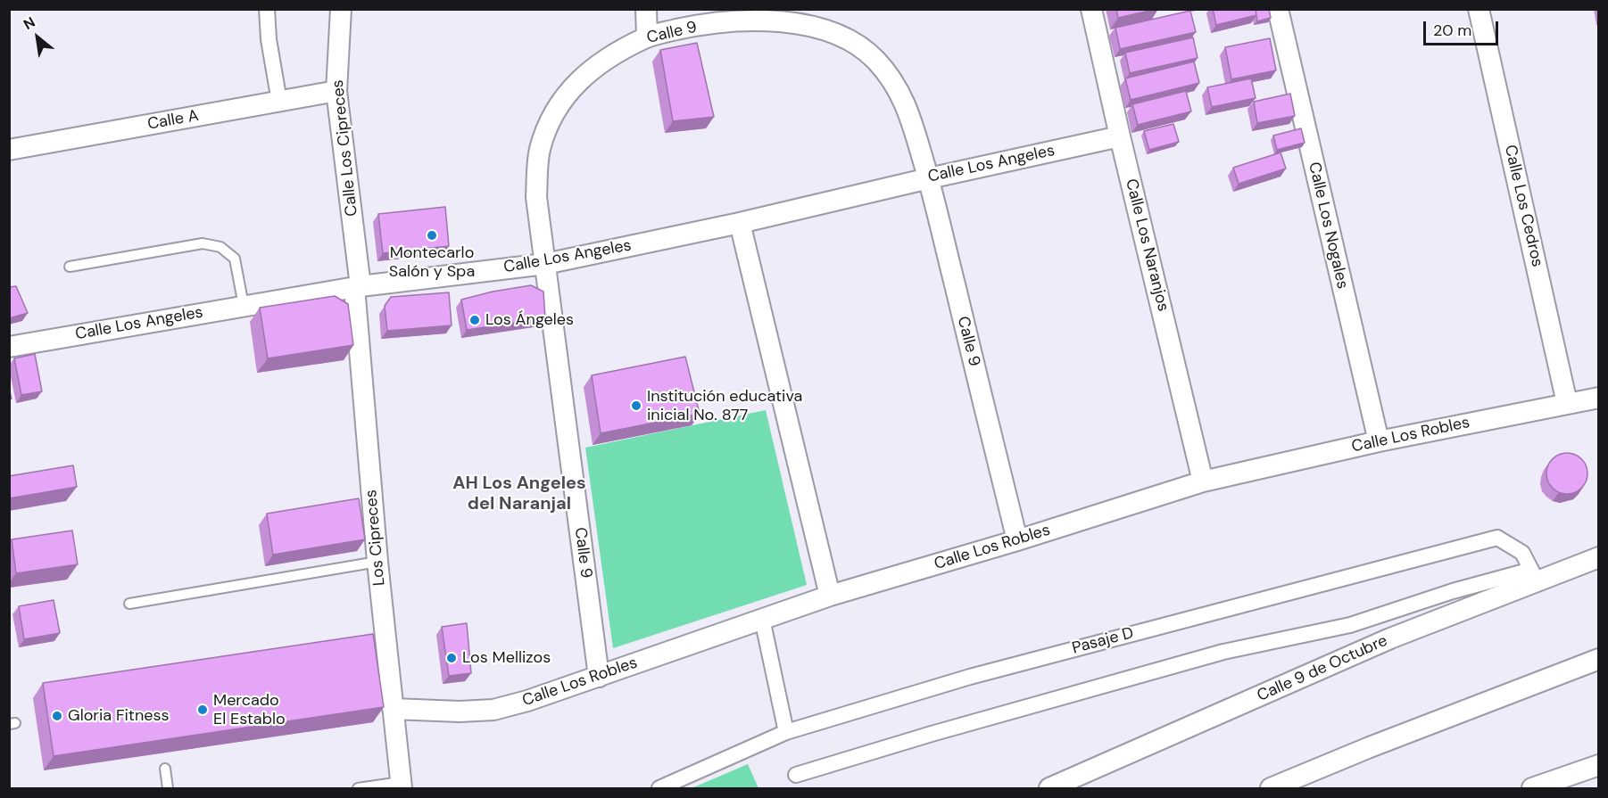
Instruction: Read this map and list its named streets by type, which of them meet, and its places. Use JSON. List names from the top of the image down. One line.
{"streets":{"street":["Calle 9","Calle A","Calle Los Cipreces","Calle Los Angeles","Calle Los Cedros","Calle Los Nogales","Calle Los Naranjos","Calle Los Robles","Los Cipreces","Pasaje D","Calle 9 de Octubre"]},"crossings":[["Calle 9","Calle Los Angeles"],["Calle 9","Calle Los Robles"],["Calle A","Calle Los Cipreces"],["Calle Los Cipreces","Calle Los Angeles"],["Calle Los Cipreces","Los Cipreces"],["Calle Los Angeles","Calle Los Naranjos"],["Calle Los Angeles","Los Cipreces"],["Calle Los Cedros","Calle Los Robles"],["Calle Los Nogales","Calle Los Robles"],["Calle Los Naranjos","Calle Los Robles"],["Calle Los Robles","Los Cipreces"],["Pasaje D","Calle 9 de Octubre"]],"districts":["AH Los Angeles del Naranjal"],"places":["Montecarlo Salón y Spa","Los Ángeles","Institución educativa inicial No. 877","Los Mellizos","Mercado El Establo","Gloria Fitness"],"scale_bar":"20 m","north":"top left"}
